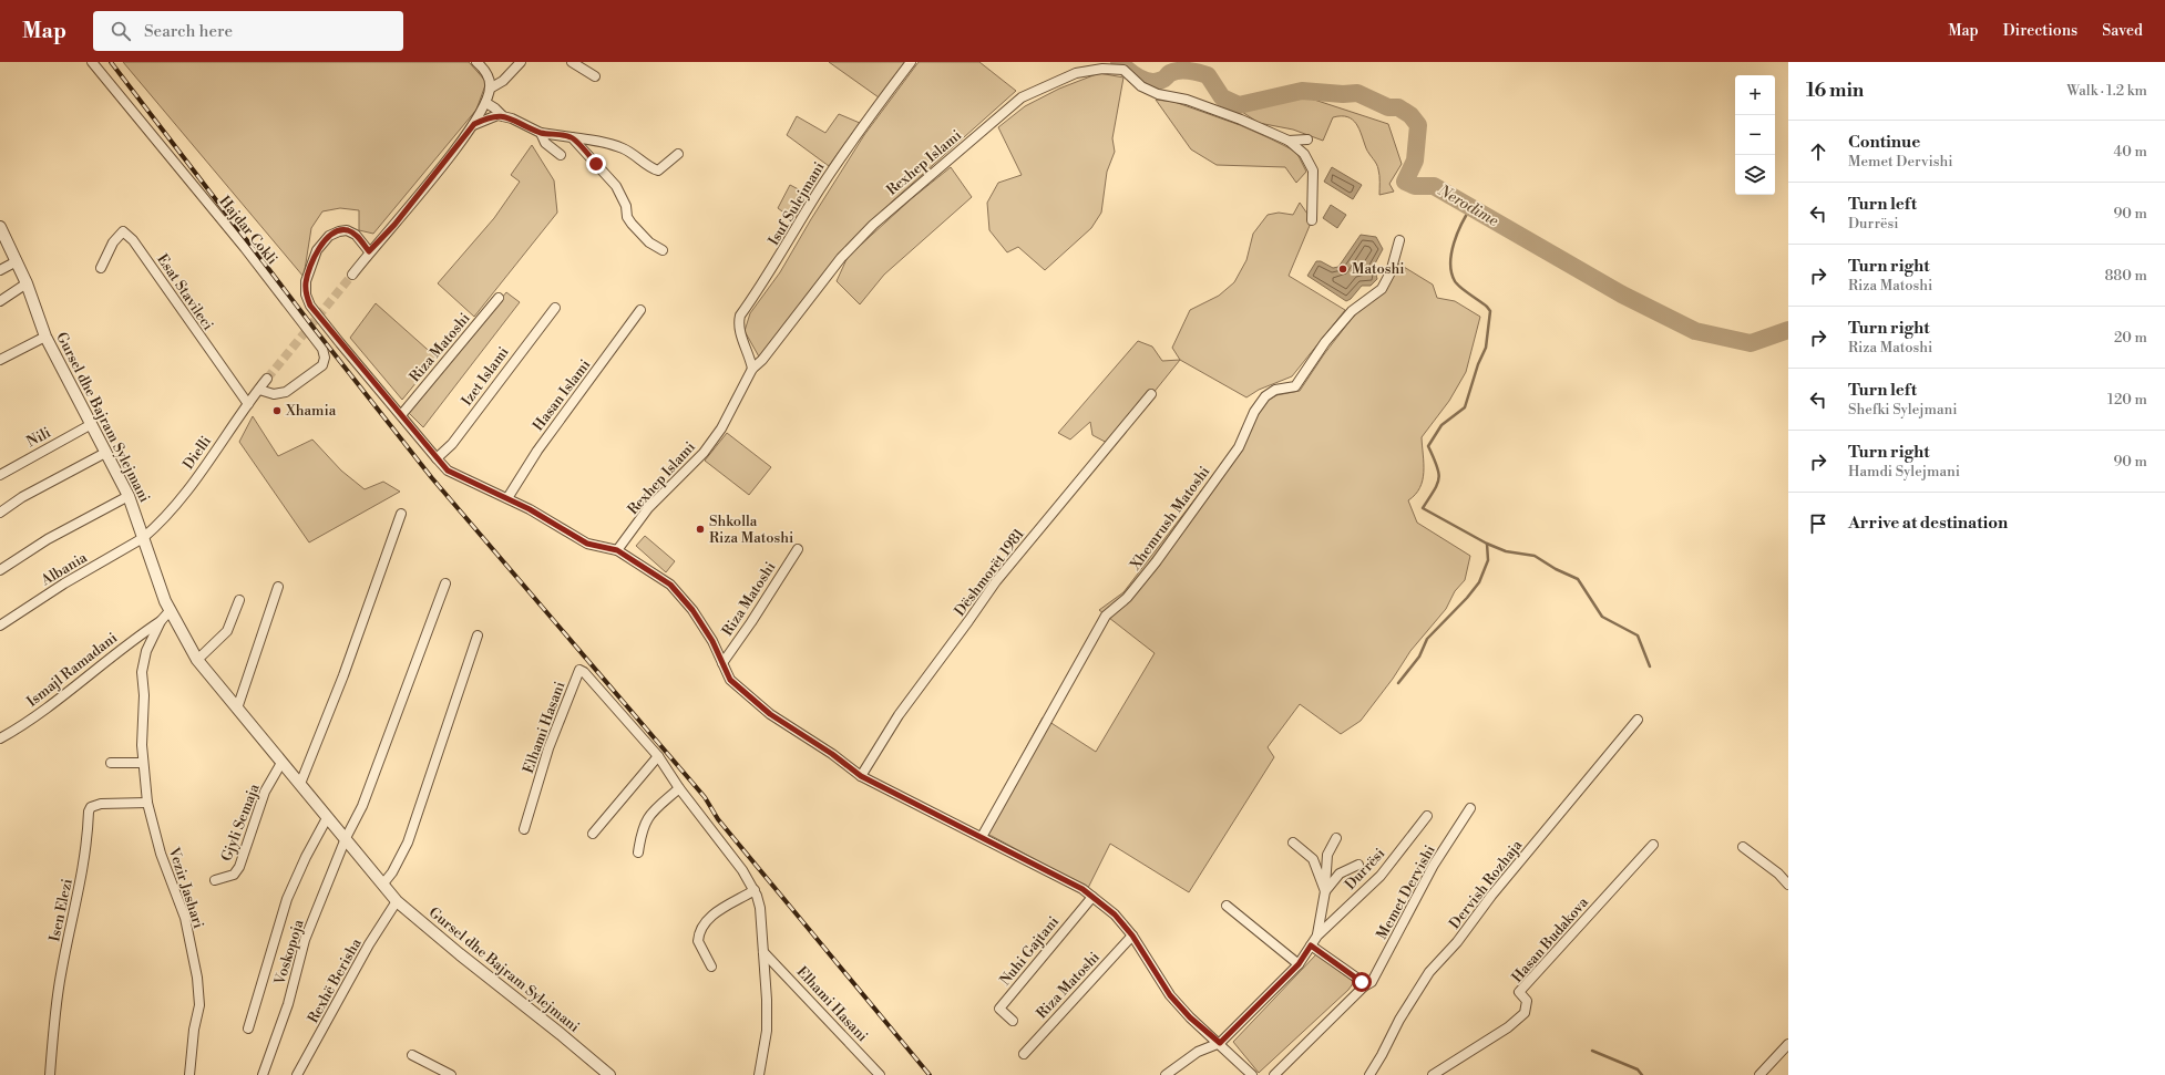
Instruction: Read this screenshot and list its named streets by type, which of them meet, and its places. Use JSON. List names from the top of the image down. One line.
{"streets":{"street":["Rexhep Islami","Isuf Sulejmani","Hajdar Cokli","Esat Stavileci","Riza Matoshi","Izet Islami","Hasan Islami","Gursel dhe Bajram Sylejmani","Nili","Dielli","Xhemrush Matoshi","Albania","Dëshmorët 1981","Ismajl Ramadani","Elhami Hasani","Gjyli Semaja","Durrësi","Dervish Rozhaja","Vezir Jashari","Memet Dervishi","Isen Elezi","Hasan Budakova","Nuhi Gajtani","Voskopoja","Rexhë Berisha"]},"crossings":[["Rexhep Islami","Isuf Sulejmani"],["Rexhep Islami","Riza Matoshi"],["Hajdar Cokli","Dielli"],["Esat Stavileci","Dielli"],["Riza Matoshi","Izet Islami"],["Riza Matoshi","Hasan Islami"],["Riza Matoshi","Xhemrush Matoshi"],["Riza Matoshi","Dëshmorët 1981"],["Riza Matoshi","Durrësi"],["Riza Matoshi","Nuhi Gajtani"],["Gursel dhe Bajram Sylejmani","Nili"],["Gursel dhe Bajram Sylejmani","Dielli"],["Gursel dhe Bajram Sylejmani","Albania"],["Gursel dhe Bajram Sylejmani","Gjyli Semaja"],["Gursel dhe Bajram Sylejmani","Vezir Jashari"],["Gursel dhe Bajram Sylejmani","Voskopoja"],["Gursel dhe Bajram Sylejmani","Rexhë Berisha"],["Dielli","Albania"],["Ismajl Ramadani","Vezir Jashari"],["Vezir Jashari","Isen Elezi"]],"water":["Nerodime"],"places":["Matoshi","Xhamia","Shkolla Riza Matoshi"],"page":{"header":"Map","search":"Search here","nav":["Map","Directions","Saved"],"heading":["16 min","Walk · 1.2 km"],"map_buttons":["+","−"],"list":[["Continue","Memet Dervishi","40 m"],["Turn left","Durrësi","90 m"],["Turn right","Riza Matoshi","880 m"],["Turn right","Riza Matoshi","20 m"],["Turn left","Shefki Sylejmani","120 m"],["Turn right","Hamdi Sylejmani","90 m"],"Arrive at destination"]}}
